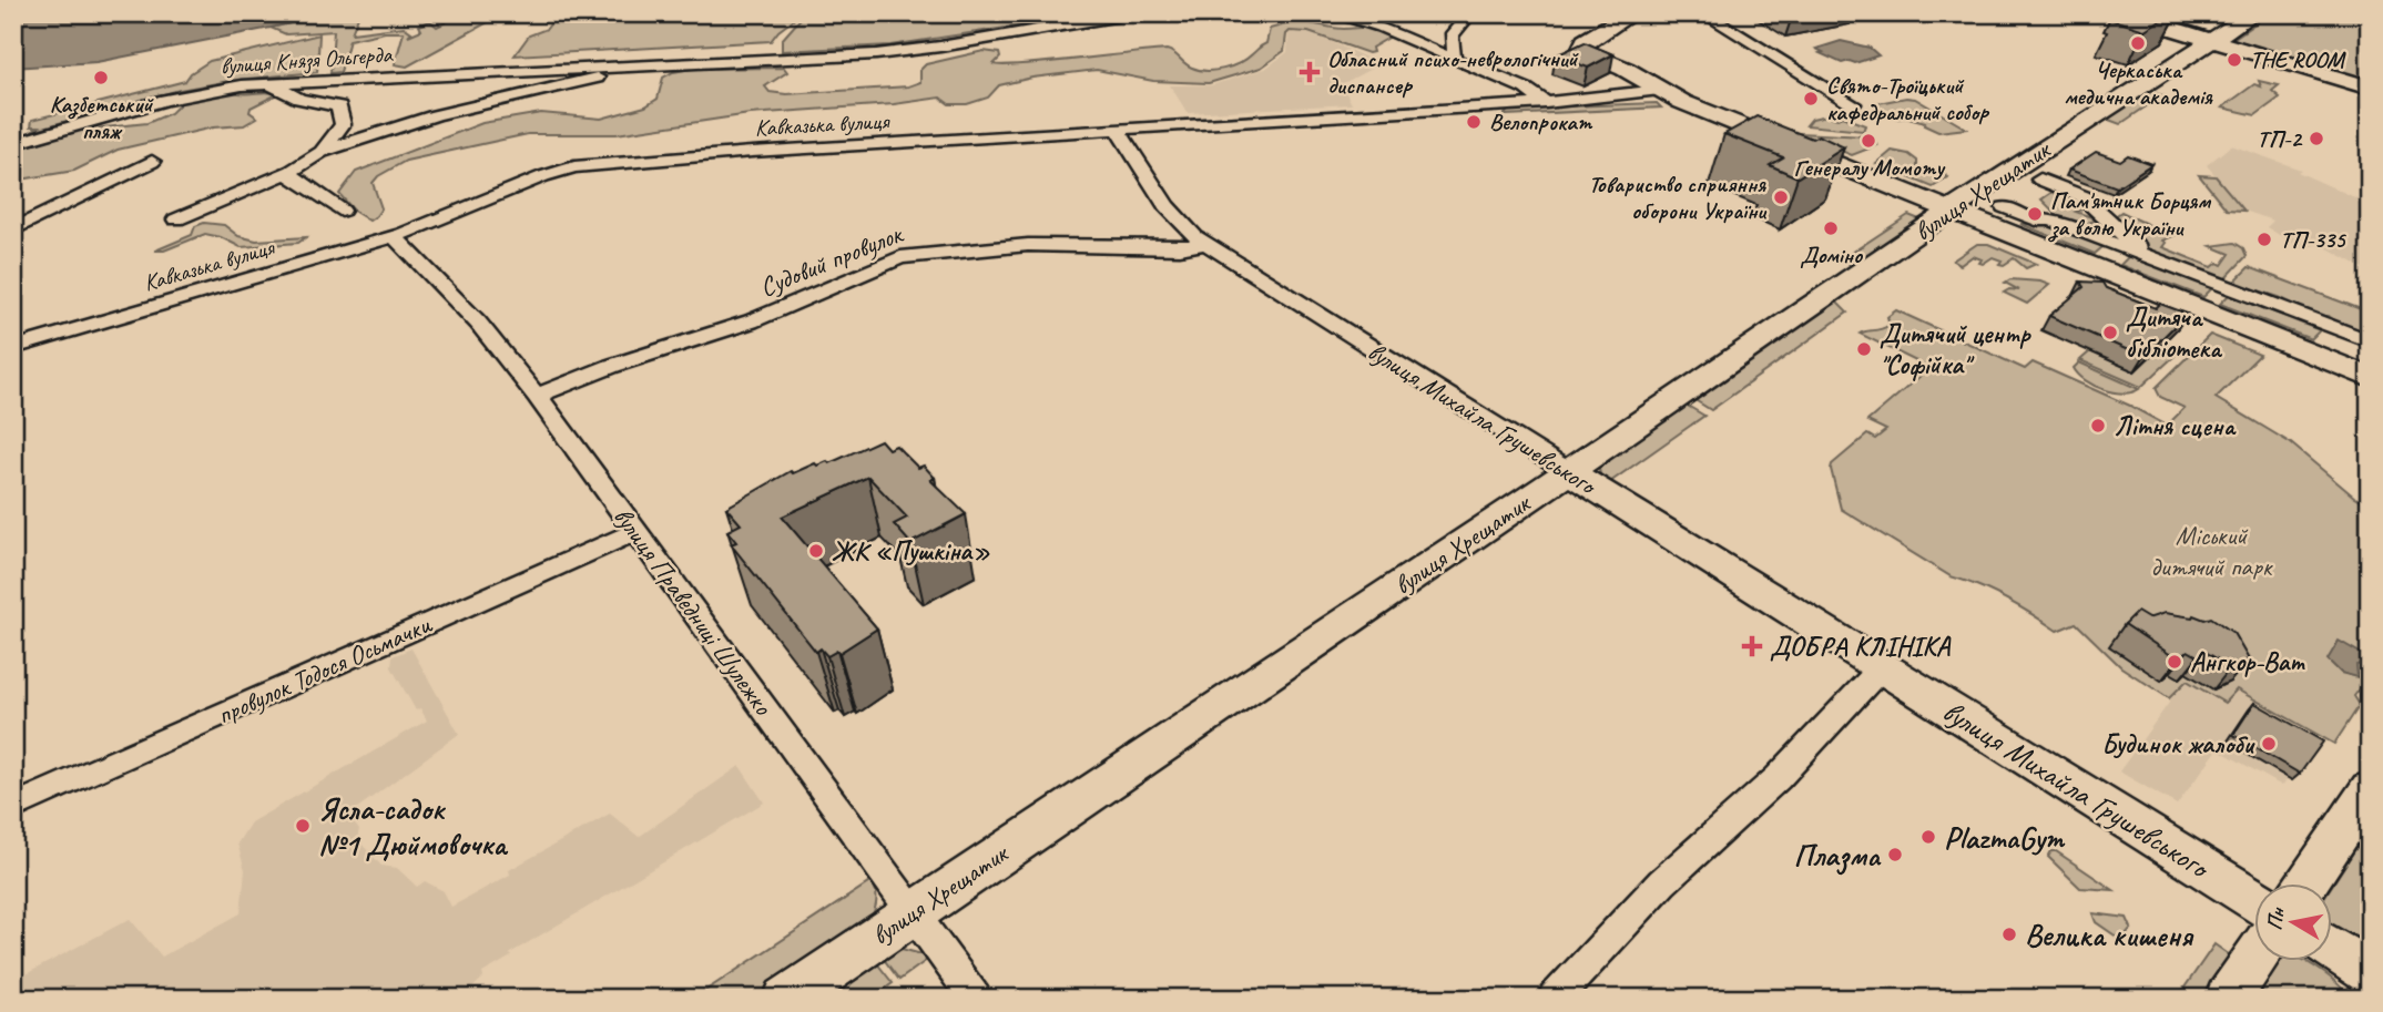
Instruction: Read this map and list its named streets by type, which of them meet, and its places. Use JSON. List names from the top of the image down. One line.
{"streets":{"main road":["вулиця Хрещатик","вулиця Михайла Грушевського"],"street":["вулиця Князя Ольгерда","Кавказька вулиця","Судовий провулок","вулиця Праведниці Шулежко","провулок Тодося Осьмачки"]},"crossings":[["Кавказька вулиця","вулиця Михайла Грушевського"],["Кавказька вулиця","вулиця Праведниці Шулежко"],["вулиця Хрещатик","вулиця Михайла Грушевського"],["вулиця Хрещатик","вулиця Праведниці Шулежко"],["Судовий провулок","вулиця Михайла Грушевського"],["Судовий провулок","вулиця Праведниці Шулежко"],["вулиця Праведниці Шулежко","провулок Тодося Осьмачки"]],"parks":["Міський дитячий парк"],"places":{"other":["Черкаська медична академія","THE ROOM","Казбетський пляж","Свято-Троїцький кафедральний собор","Велопрокат","ТП-2","Генералу Момоту","Товариство сприяння оборони України","Пам'ятник Борцям за волю України","Доміно","ТП-335","Дитяча бібліотека","Дитячий центр \"Софійка\"","Літня сцена","ЖК «Пушкіна»","Ангкор-Ват","Будинок жалоби","Ясла-садок №1 Дюймовочка","PlazmaGym","Плазма","Велика кишеня"],"health":["Обласний психо-неврологічний диспансер","ДОБРА КЛІНІКА"]},"north":"left"}
